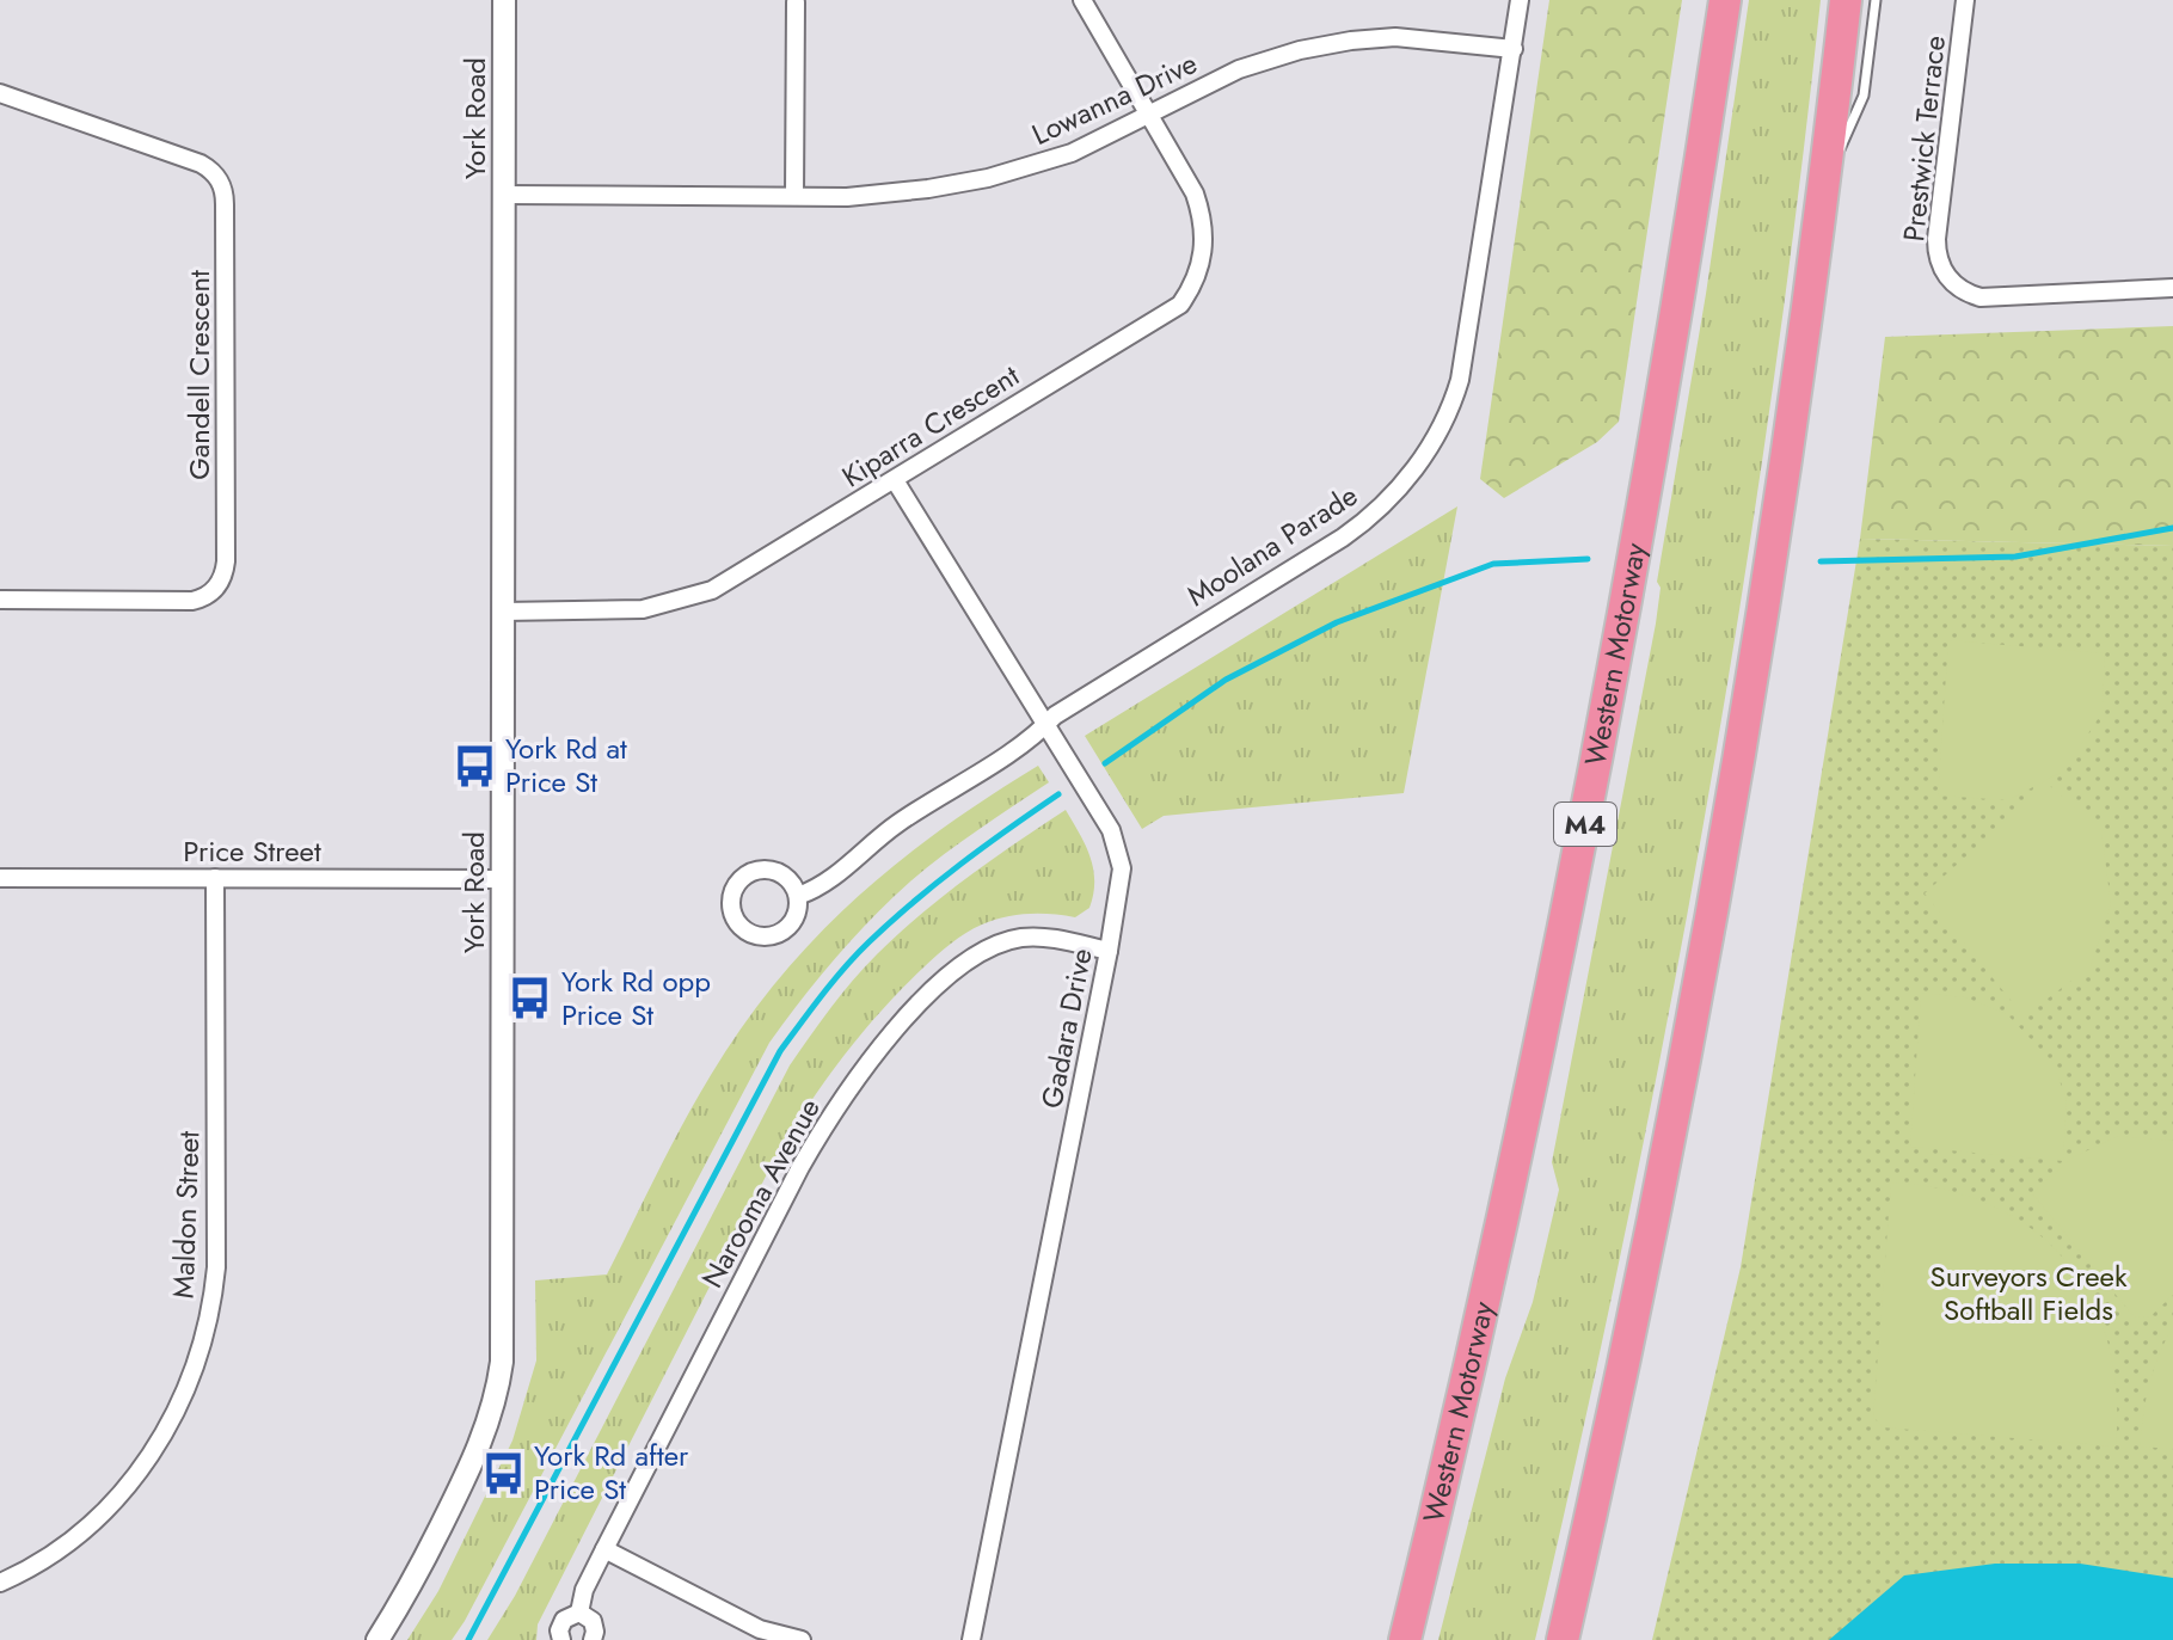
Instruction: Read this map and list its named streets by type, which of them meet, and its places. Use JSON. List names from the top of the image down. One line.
{"streets":{"highway":["Western Motorway","M4"],"street":["Lowanna Drive","York Road","Prestwick Terrace","Gandell Crescent","Kiparra Crescent","Moolana Parade","Price Street","Gadara Drive","Narooma Avenue","Maldon Street"]},"crossings":[["Lowanna Drive","York Road"],["Lowanna Drive","Kiparra Crescent"],["Lowanna Drive","Moolana Parade"],["York Road","Kiparra Crescent"],["York Road","Price Street"],["Kiparra Crescent","Gadara Drive"],["Moolana Parade","Gadara Drive"],["Price Street","Maldon Street"],["Gadara Drive","Narooma Avenue"]],"parks":["Surveyors Creek Softball Fields"],"places":{"bus stop":["York Rd at Price St","York Rd opp Price St","York Rd after Price St"]}}
